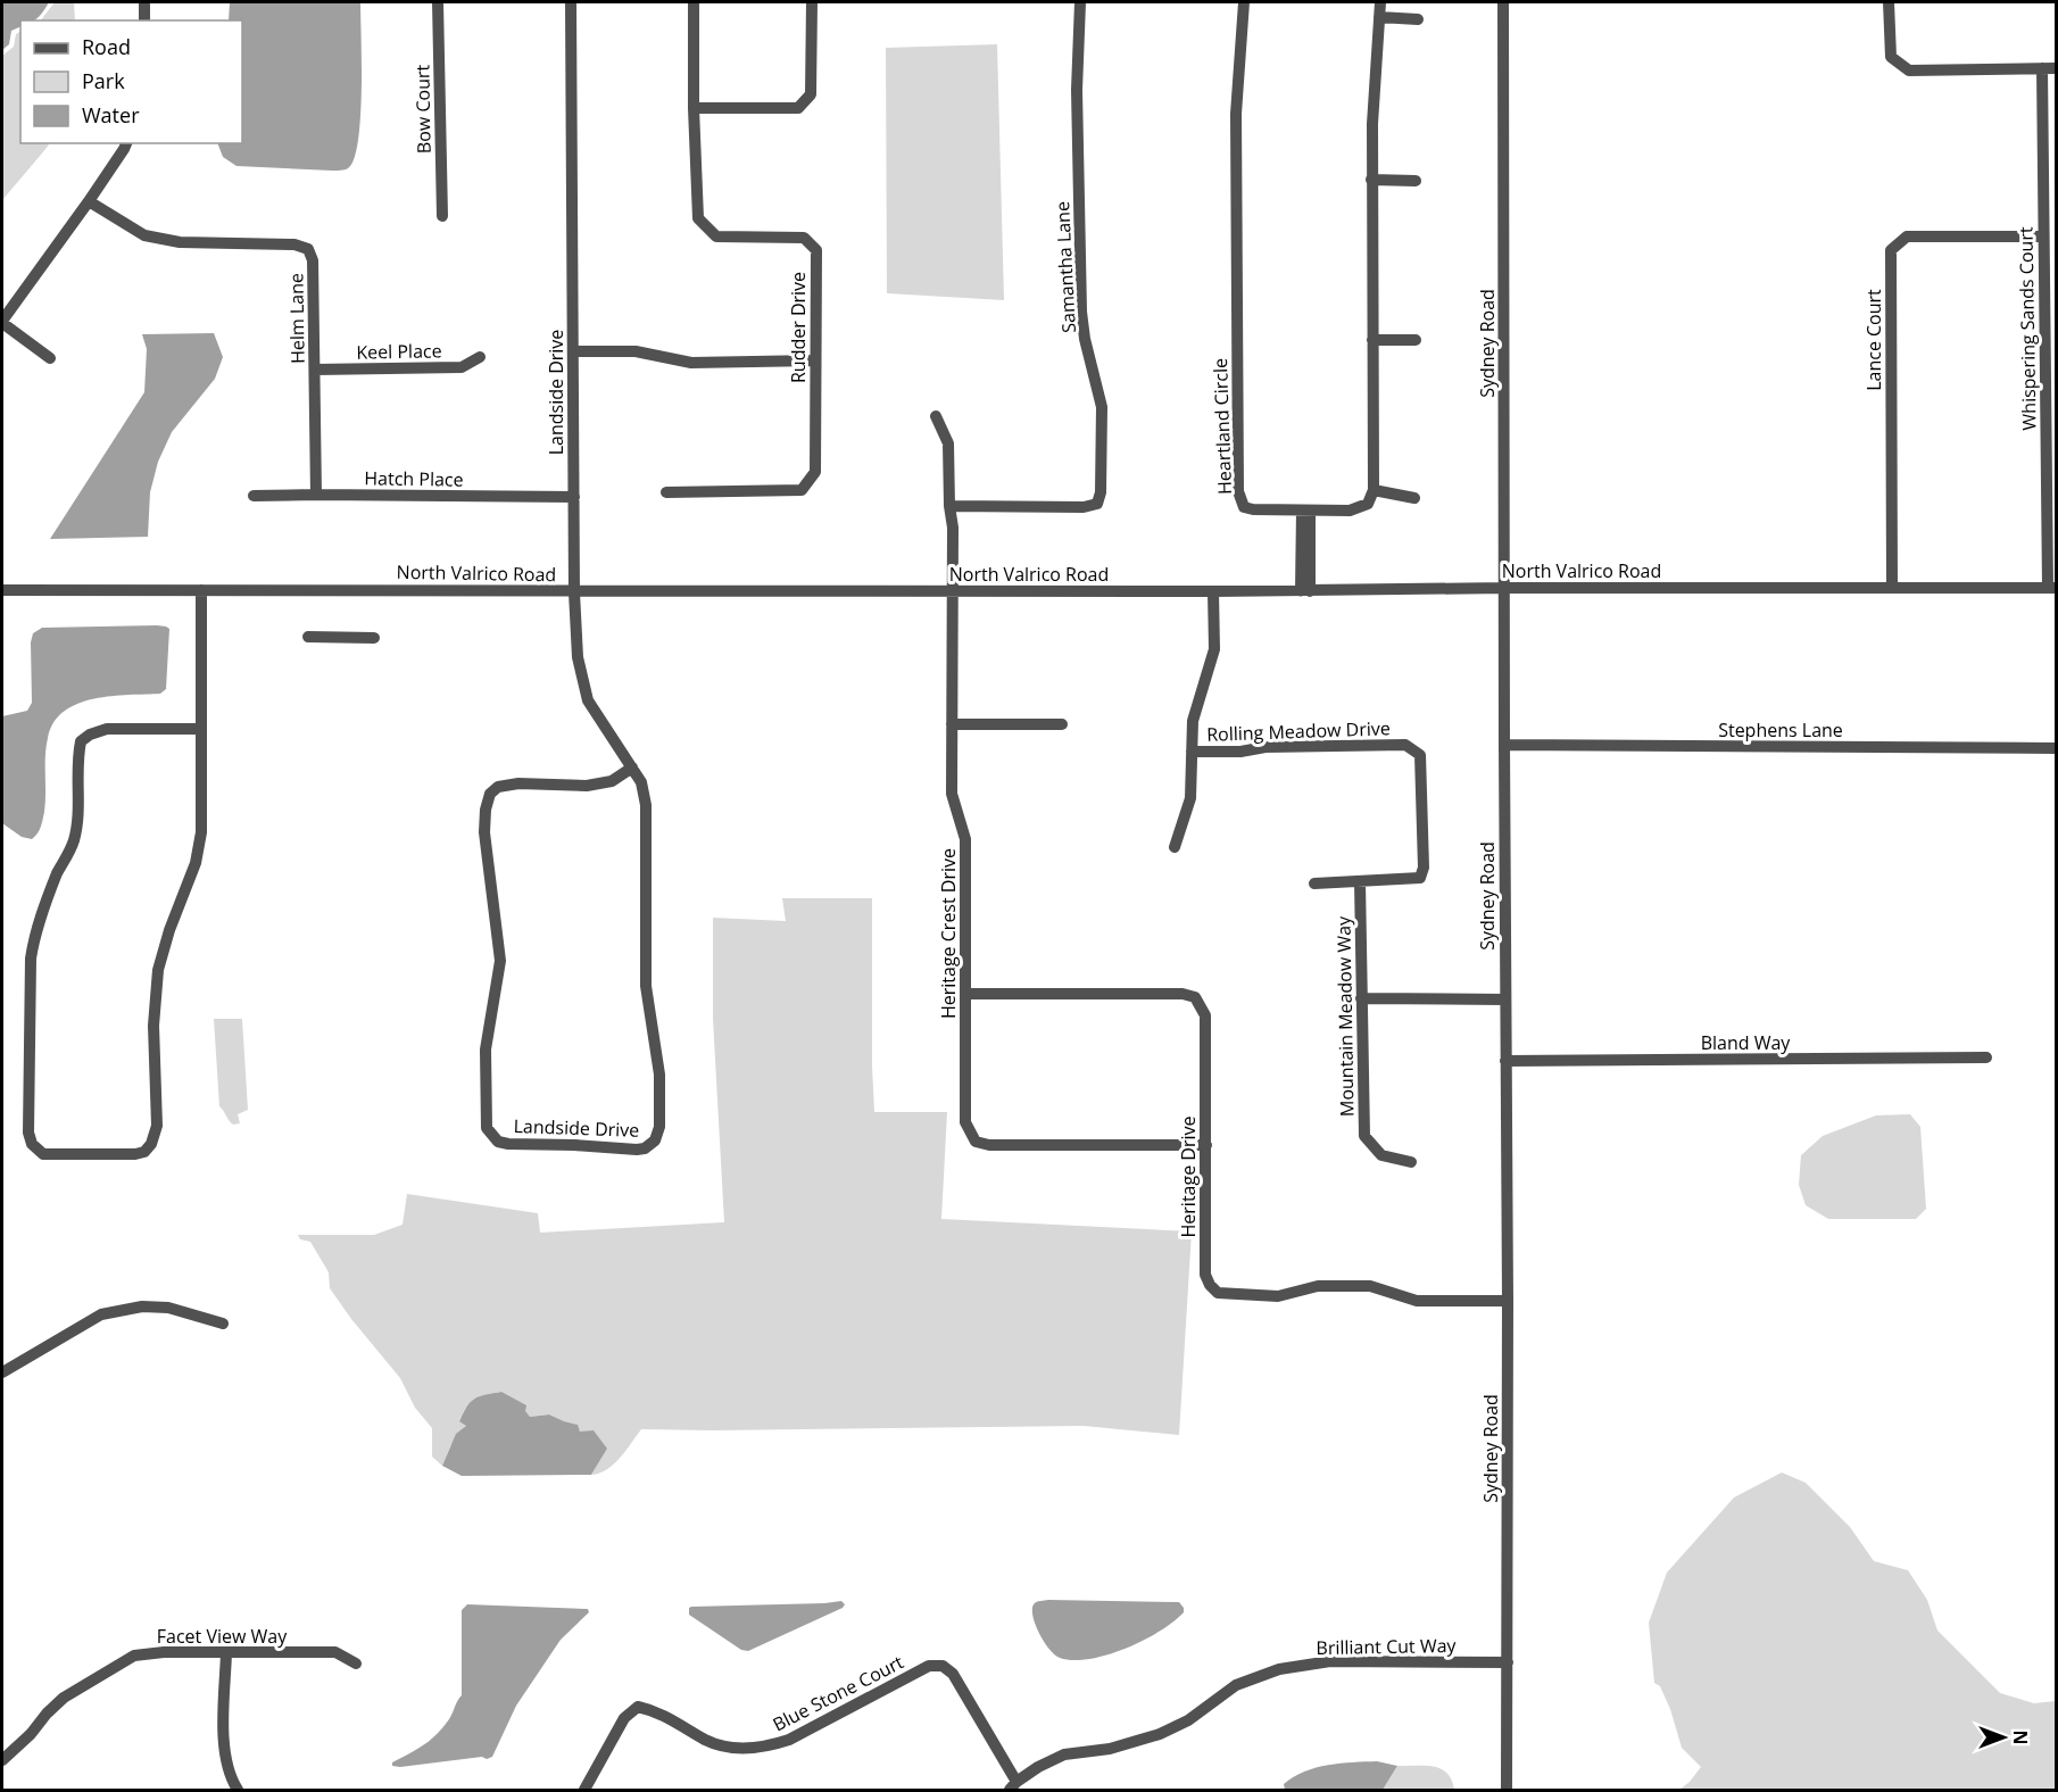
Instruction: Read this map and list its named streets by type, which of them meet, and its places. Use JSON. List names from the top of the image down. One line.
{"streets":{"street":["Bow Court","Samantha Lane","Helm Lane","Rudder Drive","Whispering Sands Court","Lance Court","Sydney Road","Keel Place","Landside Drive","Heartland Circle","Hatch Place","North Valrico Road","Stephens Lane","Rolling Meadow Drive","Heritage Crest Drive","Mountain Meadow Way","Bland Way","Heritage Drive","Facet View Way","Brilliant Cut Way","Blue Stone Court"]},"crossings":[["Samantha Lane","Heritage Crest Drive"],["Helm Lane","Keel Place"],["Helm Lane","Hatch Place"],["Whispering Sands Court","Lance Court"],["Whispering Sands Court","North Valrico Road"],["Lance Court","North Valrico Road"],["Sydney Road","North Valrico Road"],["Sydney Road","Stephens Lane"],["Sydney Road","Bland Way"],["Sydney Road","Heritage Drive"],["Sydney Road","Brilliant Cut Way"],["Landside Drive","Hatch Place"],["Landside Drive","North Valrico Road"],["North Valrico Road","Heritage Crest Drive"],["Rolling Meadow Drive","Mountain Meadow Way"],["Heritage Crest Drive","Heritage Drive"],["Brilliant Cut Way","Blue Stone Court"]],"legend":["Road","Park","Water"],"north":"right"}
